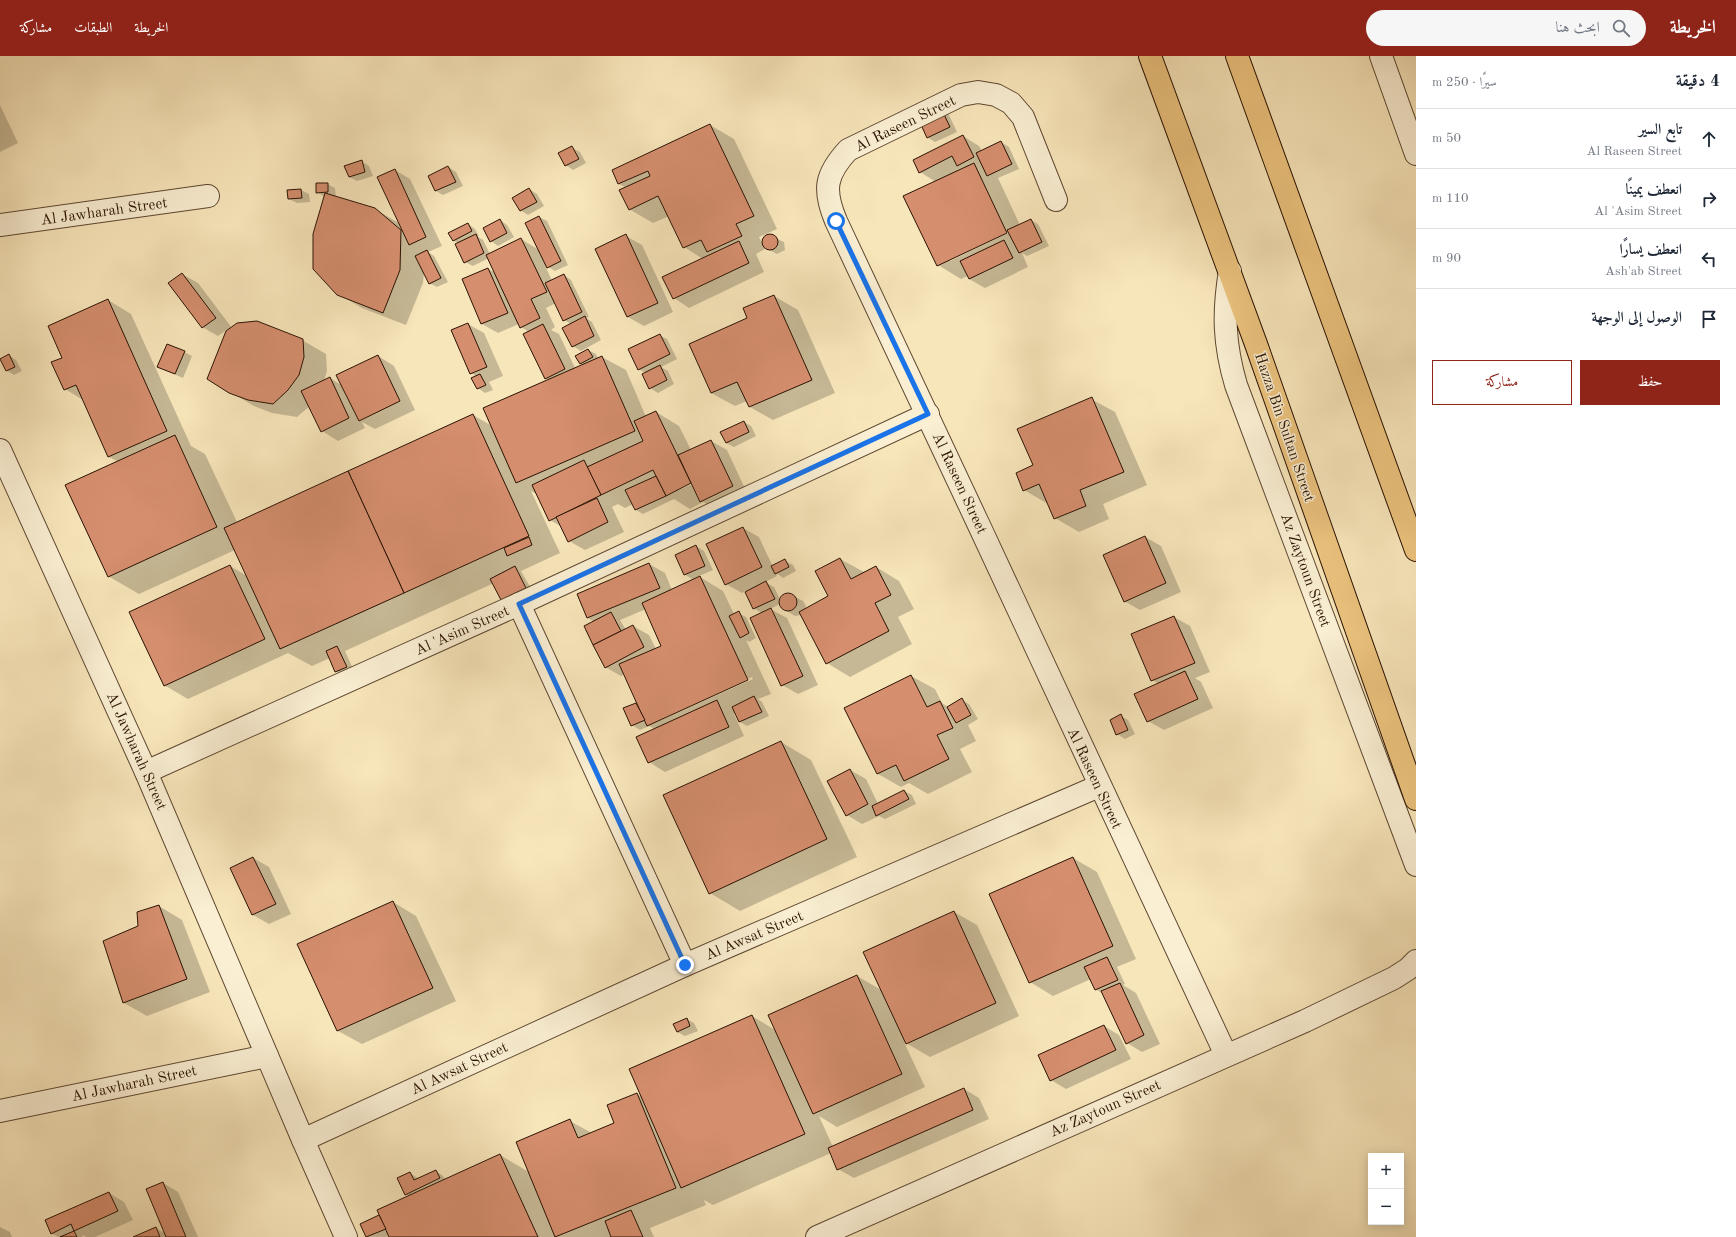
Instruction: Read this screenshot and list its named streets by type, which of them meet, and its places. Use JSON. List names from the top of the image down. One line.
{"streets":{"main road":["Hazza Bin Sultan Street"],"street":["Al Raseen Street","Al Jawharah Street","Az Zaytoun Street","Al 'Asim Street","Al Awsat Street"]},"crossings":[["Al Raseen Street","Az Zaytoun Street"],["Al Raseen Street","Al 'Asim Street"],["Al Raseen Street","Al Awsat Street"],["Al Jawharah Street","Al 'Asim Street"],["Al Jawharah Street","Al Awsat Street"],["Hazza Bin Sultan Street","Az Zaytoun Street"]],"page":{"header":"الخريطة","search":"ابحث هنا","nav":["الخريطة","الطبقات","مشاركة"],"heading":["4 دقيقة","سيرًا · 250 m"],"list":[["تابع السير","Al Raseen Street","50 m"],["انعطف يمينًا","Al 'Asim Street","110 m"],["انعطف يسارًا","Ash'ab Street","90 m"],"الوصول إلى الوجهة"],"buttons":["حفظ","مشاركة"],"map_buttons":["+","−"]}}
